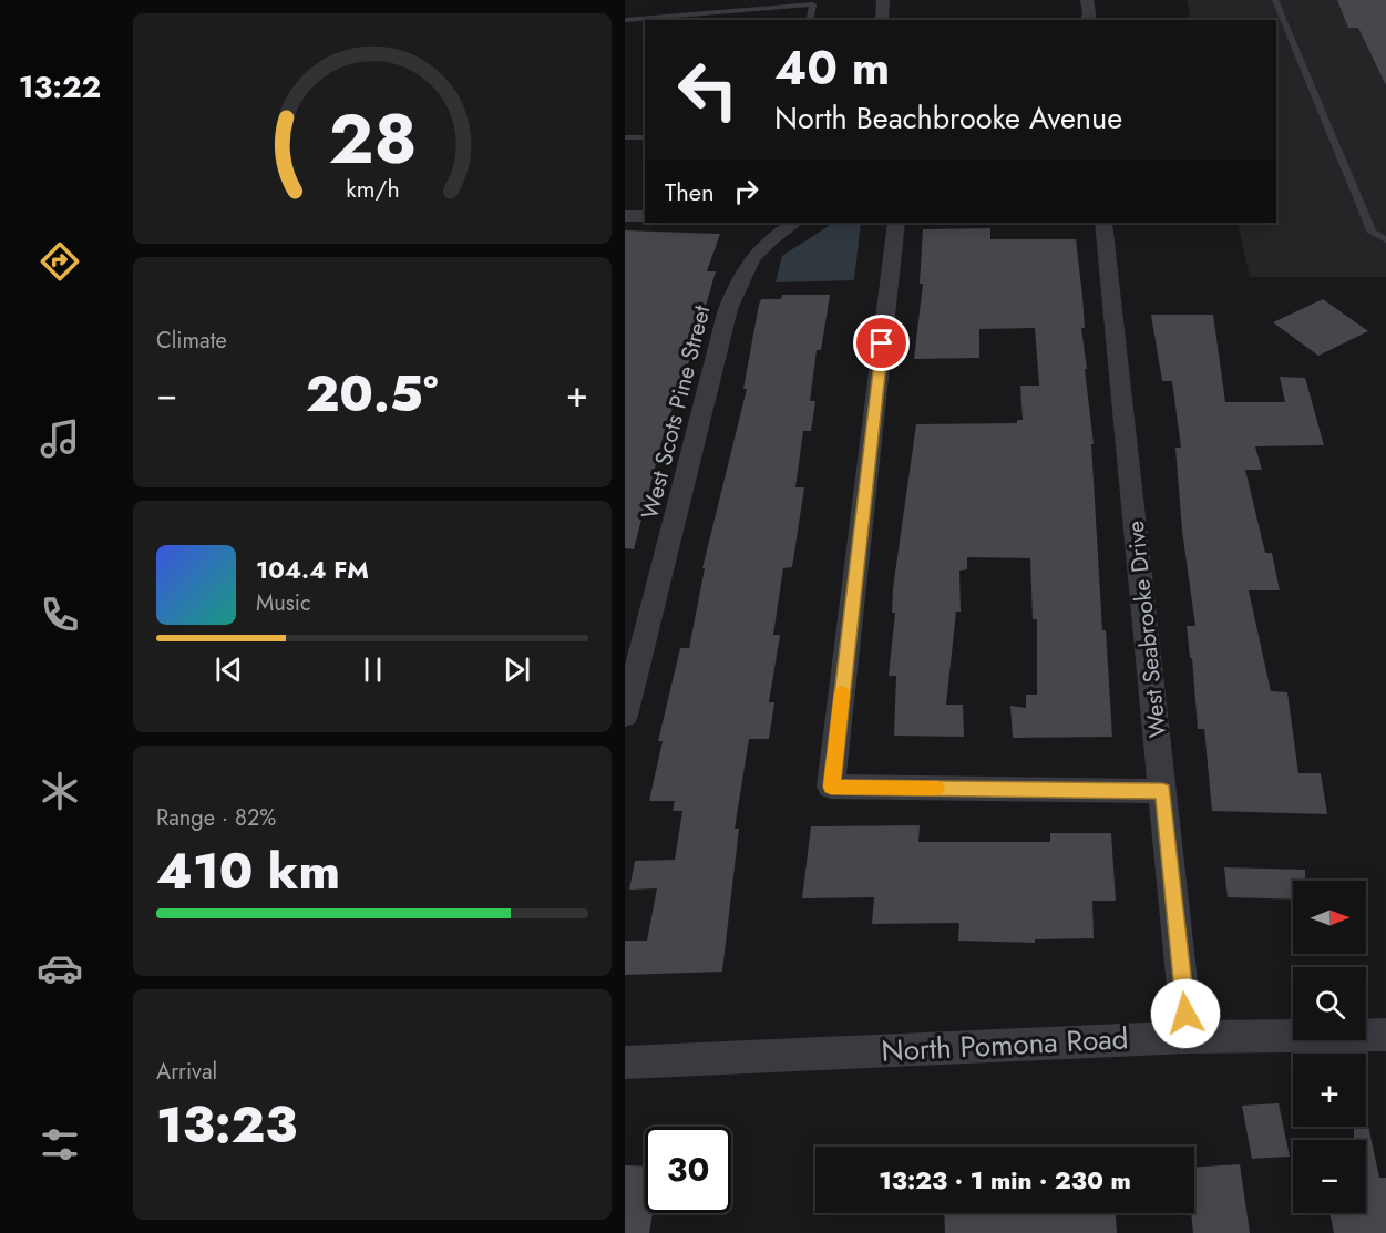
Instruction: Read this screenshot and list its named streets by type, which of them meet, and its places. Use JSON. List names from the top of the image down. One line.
{"streets":{"street":["West Scots Pine Street","West Seabrooke Drive","North Pomona Road"]},"crossings":[["West Seabrooke Drive","North Pomona Road"]],"north":"right","page":{"tabs":"13:22","turn":["40 m","North Beachbrooke Avenue"],"then":"Then","tile":["Climate",["Range · 82%","410 km"],["Arrival","13:23"]],"heat":["−","20.5°","+"],"song":["104.4 FM","Music"],"map_buttons":["+","−"],"limit":"30","trip":"13:23 · 1 min · 230 m","gauge":["28","km/h"]}}
